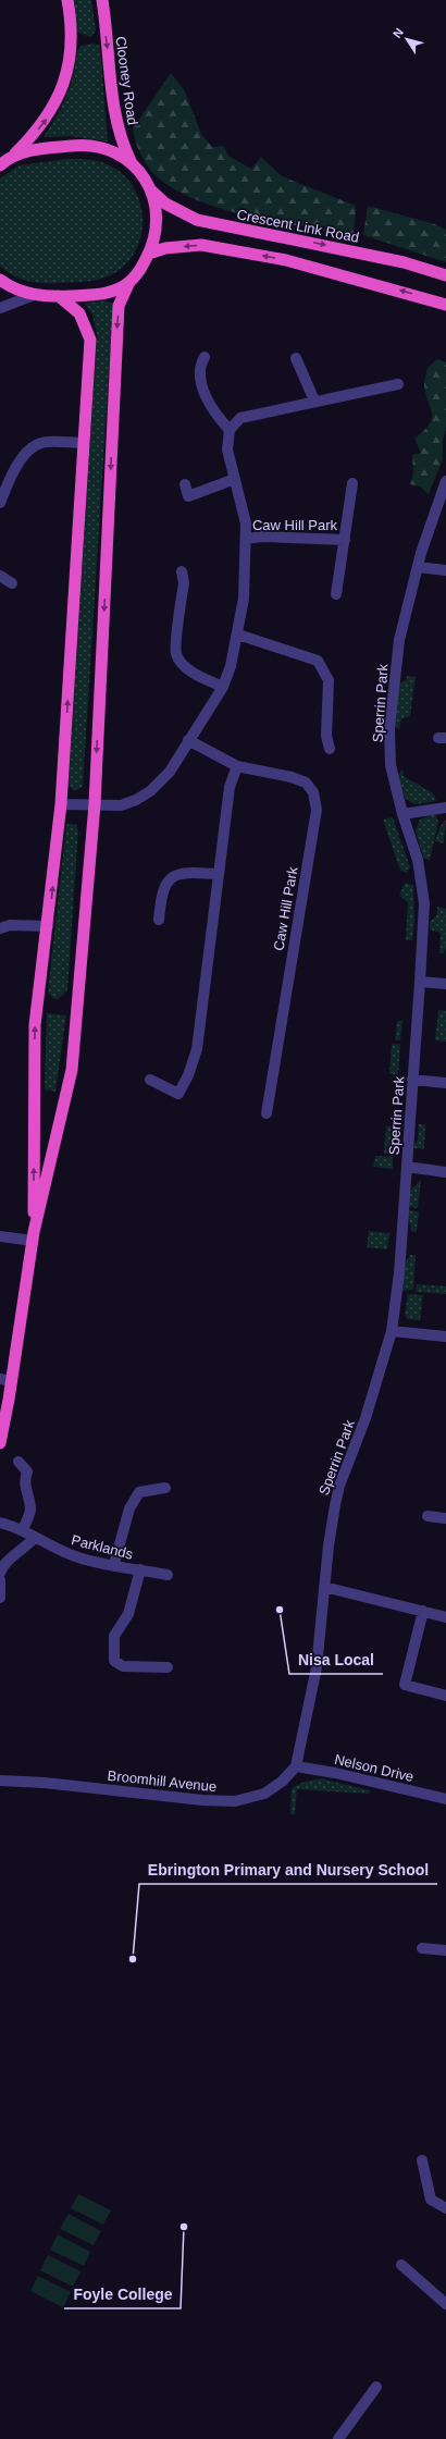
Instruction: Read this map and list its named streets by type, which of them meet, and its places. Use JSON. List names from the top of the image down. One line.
{"streets":{"highway":["Clooney Road","Crescent Link Road"],"street":["Caw Hill Park","Sperrin Park","Parklands","Nelson Drive","Broomhill Avenue"]},"crossings":[["Sperrin Park","Broomhill Avenue"],["Nelson Drive","Broomhill Avenue"]],"one_way":["Clooney Road"],"places":["Nisa Local","Ebrington Primary and Nursery School","Foyle College"],"north":"top left"}
